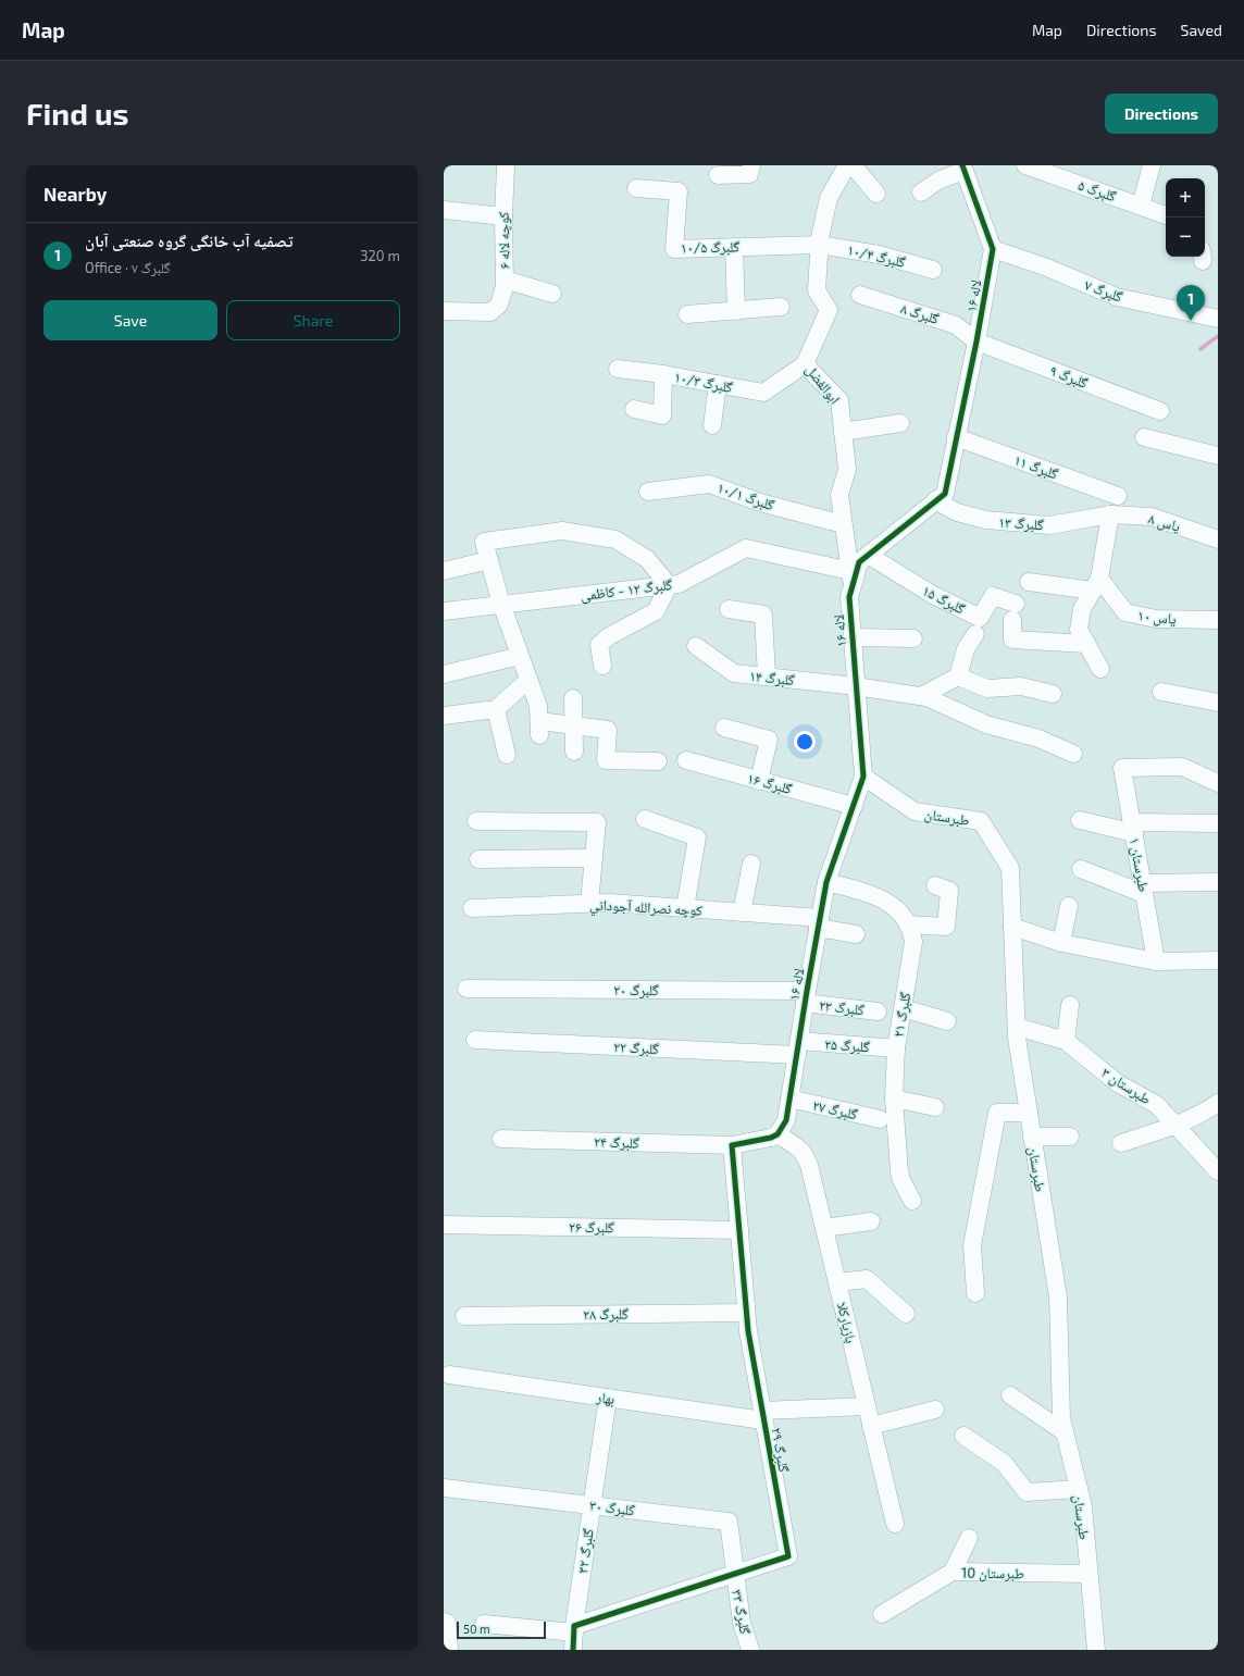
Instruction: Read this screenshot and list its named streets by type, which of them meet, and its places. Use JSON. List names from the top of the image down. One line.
{"streets":{"street":["گلبرگ ۵","کوچه لاله ۶","گلبرگ ۱۰/۵","گلبرگ ۱۰/۴","گلبرگ ۷","لاله ۱۶","گلبرگ ۸","گلبرگ ۹","گلبرگ ۱۰/۳","ابوالفضل","گلبرگ ۱۱","گلبرگ ۱۰/۱","یاس ۸","گلبرگ ۱۳","گلبرگ ۱۲ - کاظمی","گلبرگ ۱۵","یاس ۱۰","گلبرگ ۱۴","گلبرگ ۱۶","طبرستان","طبرستان ۱","كوچه نصرالله آجوداني","گلبرگ ۲۰","گلبرگ ۲۳","گلبرگ ۲۱","گلبرگ ۲۵","گلبرگ ۲۲","طبرستان ۳","گلبرگ ۲۷","گلبرگ ۲۴","گلبرگ ۲۶","گلبرگ ۲۸","بازیارکلا","بهار","گلبرگ ۲۹","گلبرگ ۳۰","گلبرگ ۳۲","طبرستان 10","گلبرگ ۳۳"]},"crossings":[["گلبرگ ۱۰/۵","گلبرگ ۱۰/۴"],["گلبرگ ۱۰/۵","ابوالفضل"],["گلبرگ ۱۰/۴","ابوالفضل"],["گلبرگ ۷","لاله ۱۶"],["لاله ۱۶","گلبرگ ۸"],["لاله ۱۶","گلبرگ ۹"],["لاله ۱۶","ابوالفضل"],["لاله ۱۶","گلبرگ ۱۱"],["لاله ۱۶","گلبرگ ۱۳"],["لاله ۱۶","گلبرگ ۱۲ - کاظمی"],["لاله ۱۶","گلبرگ ۱۵"],["لاله ۱۶","گلبرگ ۱۴"],["لاله ۱۶","گلبرگ ۱۶"],["لاله ۱۶","طبرستان"],["لاله ۱۶","كوچه نصرالله آجوداني"],["لاله ۱۶","گلبرگ ۲۰"],["لاله ۱۶","گلبرگ ۲۳"],["لاله ۱۶","گلبرگ ۲۱"],["لاله ۱۶","گلبرگ ۲۵"],["لاله ۱۶","گلبرگ ۲۲"],["لاله ۱۶","گلبرگ ۲۷"],["لاله ۱۶","بازیارکلا"],["گلبرگ ۸","گلبرگ ۹"],["گلبرگ ۱۰/۳","ابوالفضل"],["ابوالفضل","گلبرگ ۱۰/۱"],["ابوالفضل","گلبرگ ۱۲ - کاظمی"],["یاس ۸","گلبرگ ۱۳"],["طبرستان","طبرستان ۳"],["طبرستان","طبرستان 10"],["گلبرگ ۲۰","گلبرگ ۲۳"],["گلبرگ ۲۱","گلبرگ ۲۵"],["گلبرگ ۲۵","گلبرگ ۲۲"],["گلبرگ ۲۴","گلبرگ ۲۹"],["گلبرگ ۲۶","گلبرگ ۲۹"],["گلبرگ ۲۸","گلبرگ ۲۹"],["بازیارکلا","بهار"],["بهار","گلبرگ ۲۹"],["بهار","گلبرگ ۳۲"],["گلبرگ ۲۹","گلبرگ ۳۰"],["گلبرگ ۲۹","گلبرگ ۳۲"],["گلبرگ ۲۹","گلبرگ ۳۳"],["گلبرگ ۳۰","گلبرگ ۳۲"],["گلبرگ ۳۰","گلبرگ ۳۳"]],"scale_bar":"50 m","page":{"header":"Map","nav":["Map","Directions","Saved"],"buttons":["Directions",["Save","Share"]],"title":"Find us","heading":"Nearby","map_buttons":["+","−"],"list":[{"mark":"1","name":"تصفیه آب خانگی گروه صنعتی آبان","note":"Office · گلبرگ ۷","value":"320 m"}],"pins":"1","scale":"50 m"}}
